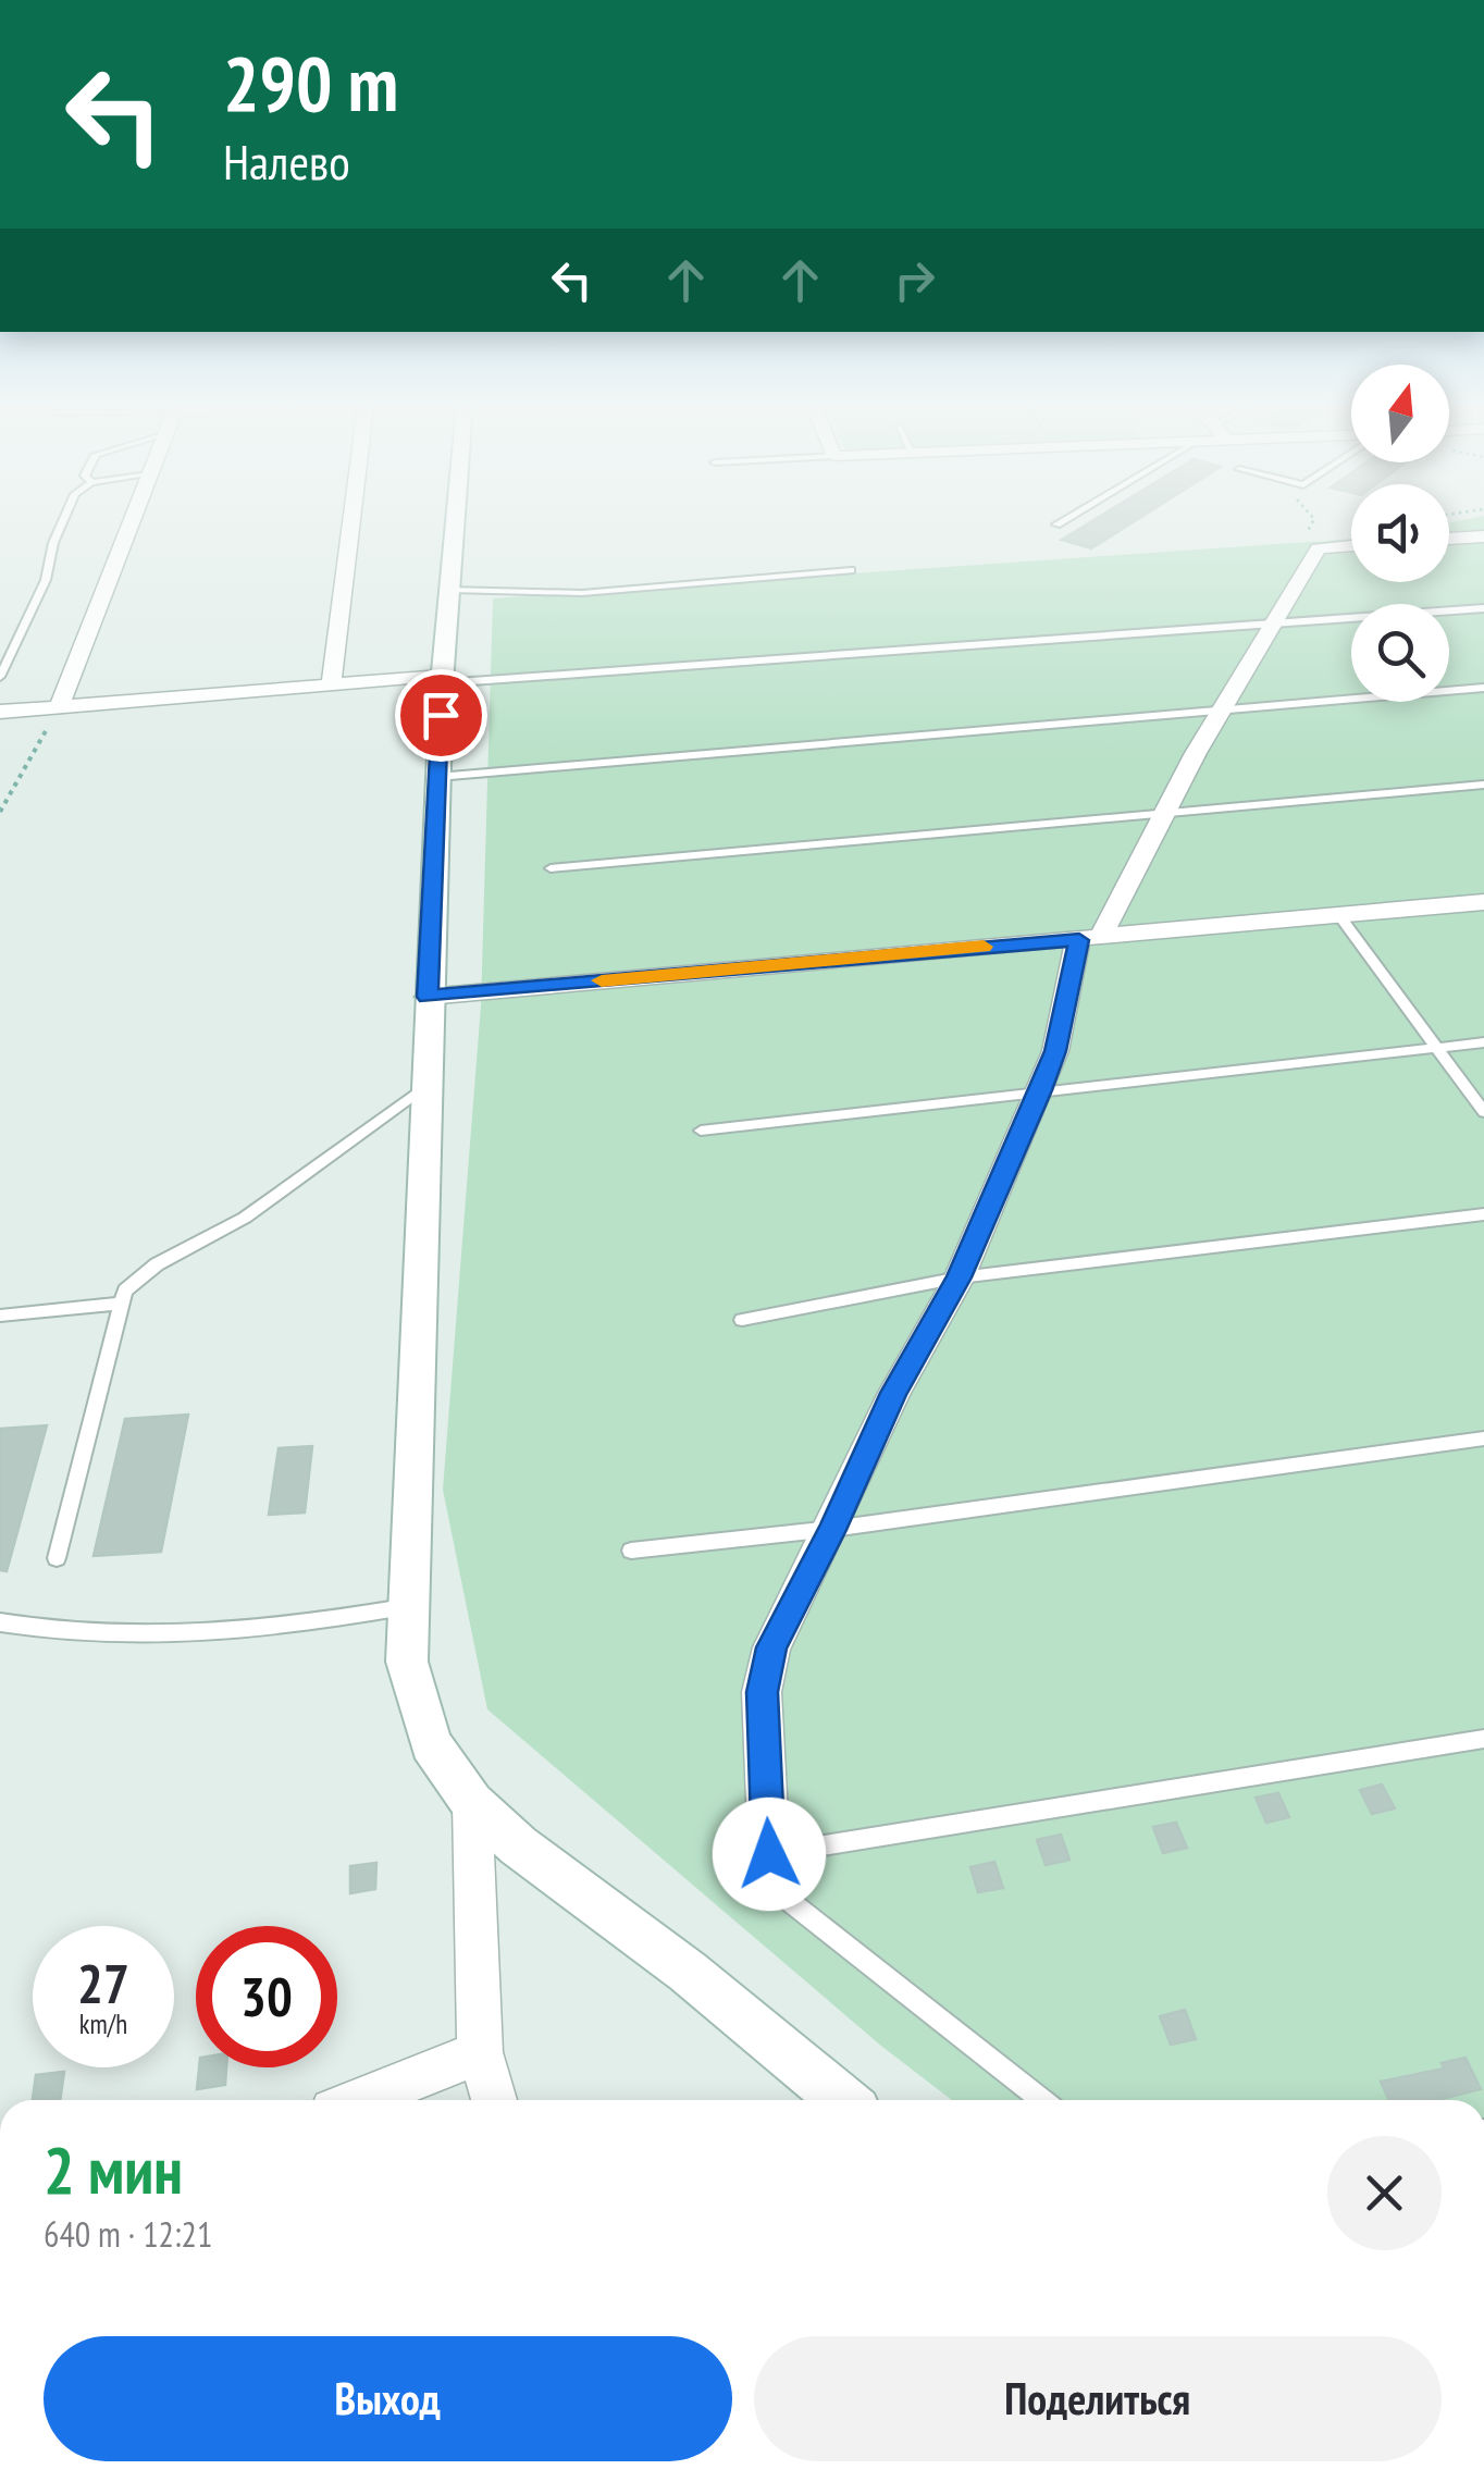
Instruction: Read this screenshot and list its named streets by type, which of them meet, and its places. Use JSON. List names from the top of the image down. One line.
{"north":"top","page":{"turn":["290 m","Налево"],"speed":"27 km/h","limit":"30","heading":["2 мин","640 m · 12:21"],"buttons":["Выход","Поделиться"]}}
